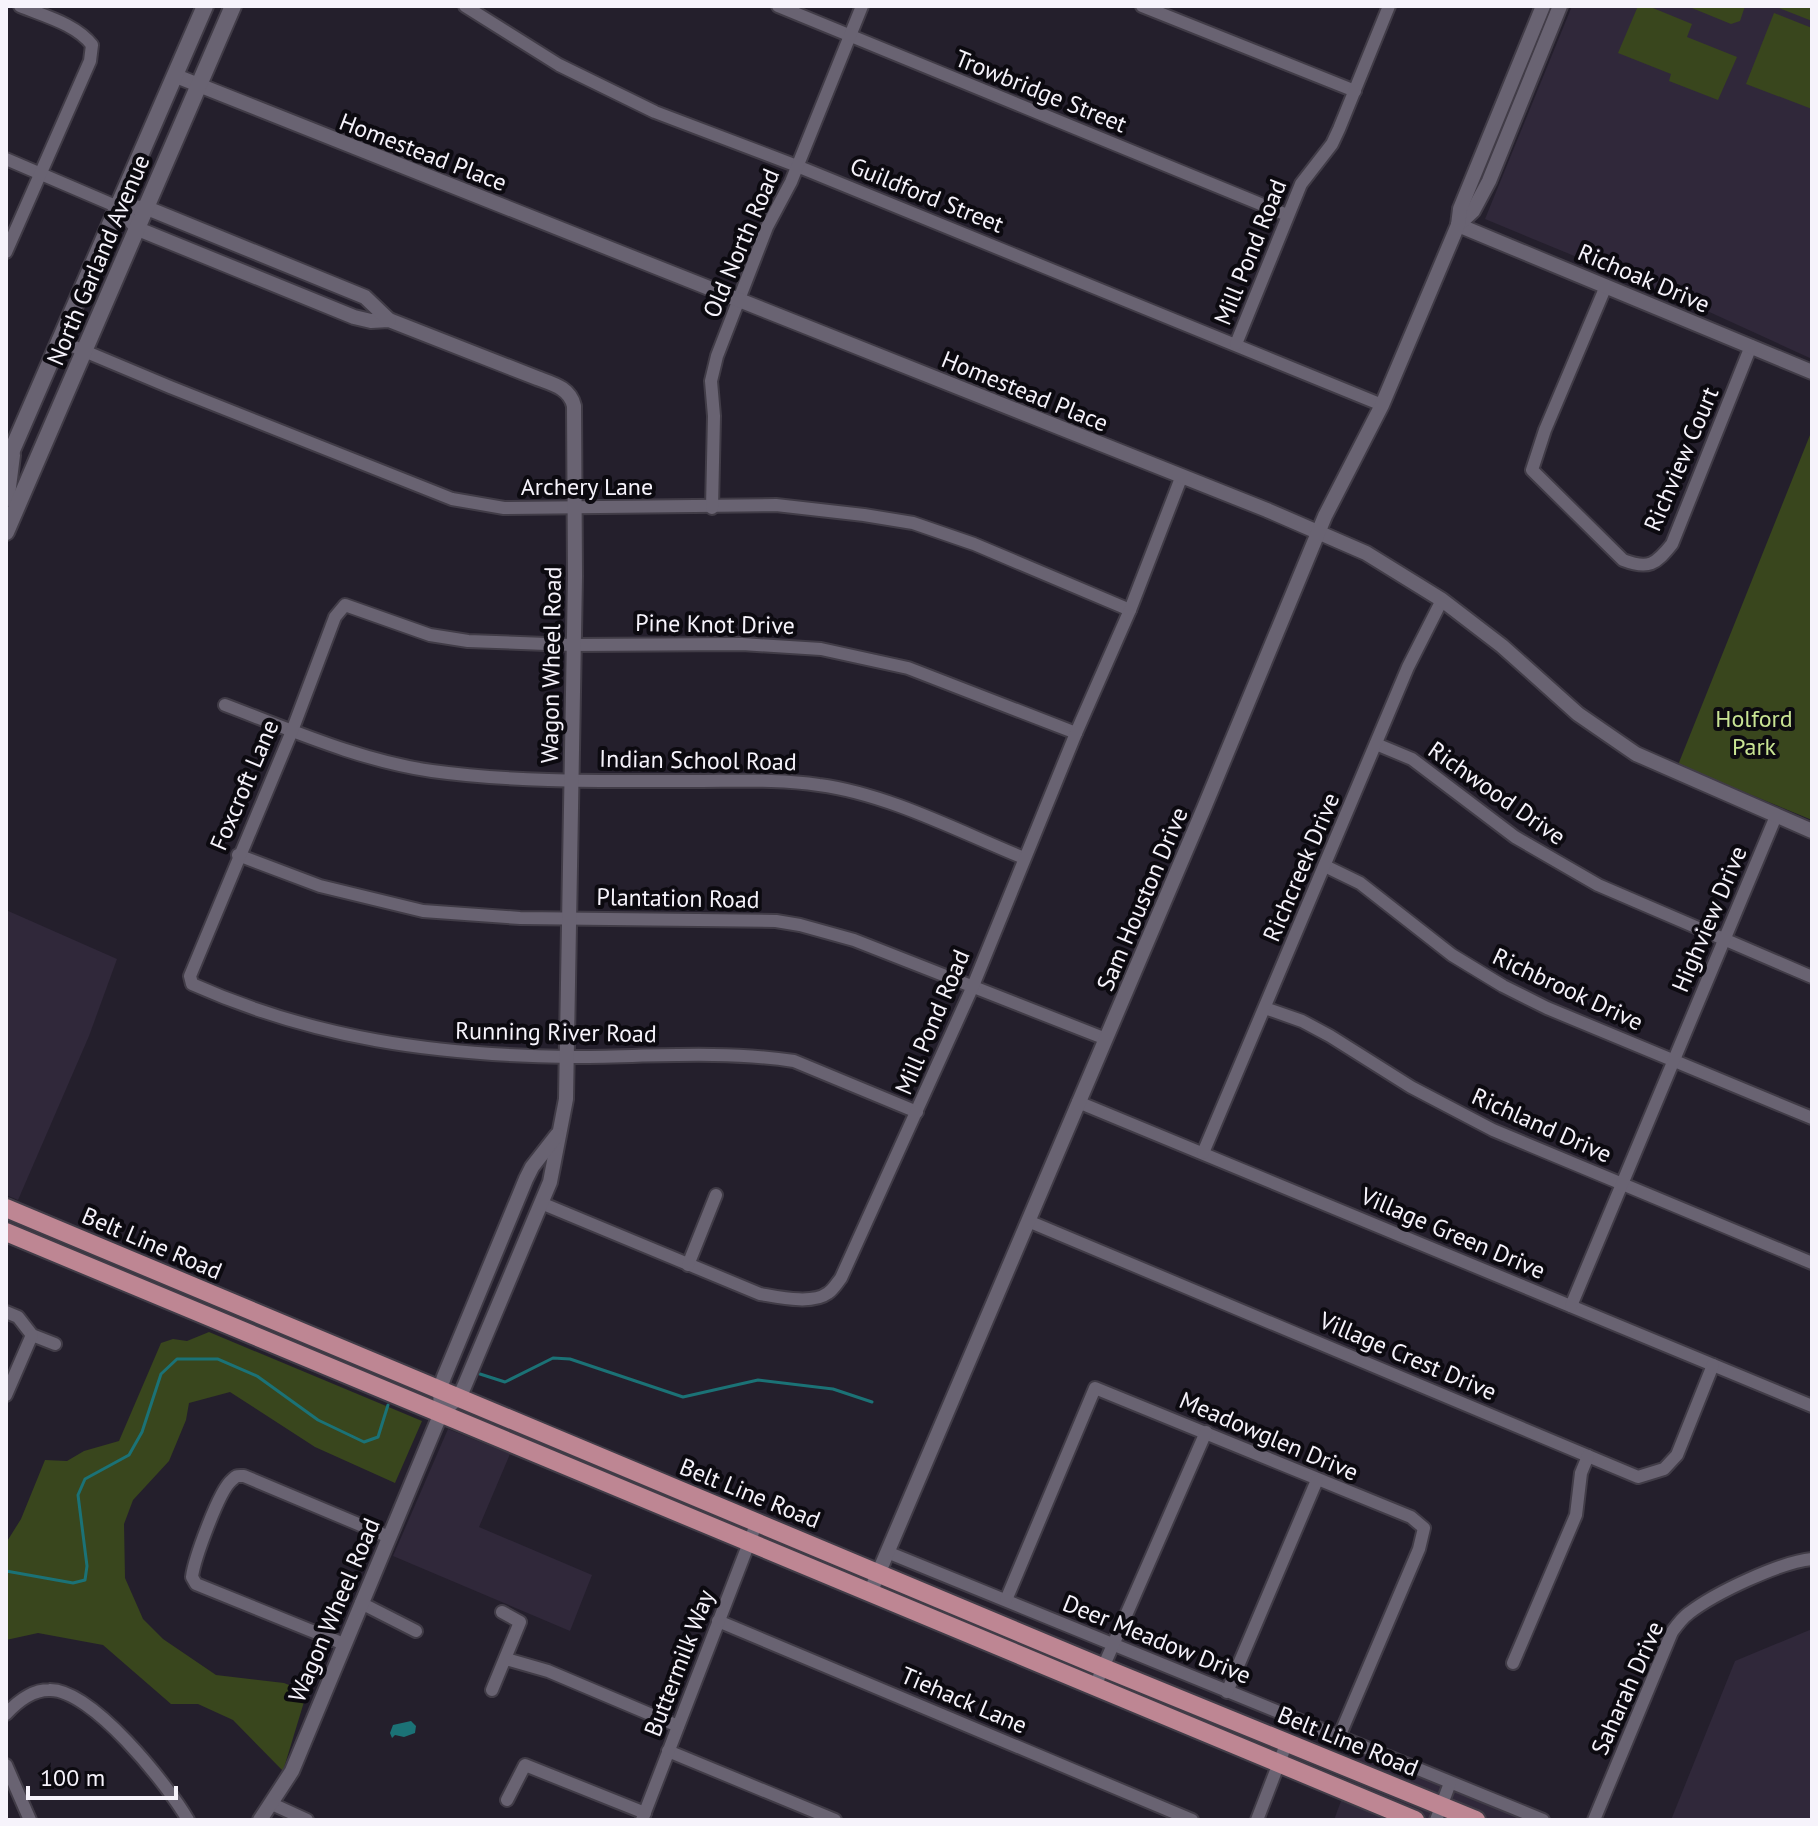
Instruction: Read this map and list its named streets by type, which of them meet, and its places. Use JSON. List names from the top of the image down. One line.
{"streets":{"main road":["North Garland Avenue","Belt Line Road"],"street":["Trowbridge Street","Homestead Place","Guildford Street","Old North Road","Mill Pond Road","Richoak Drive","Richview Court","Archery Lane","Pine Knot Drive","Wagon Wheel Road","Indian School Road","Foxcroft Lane","Richwood Drive","Richcreek Drive","Plantation Road","Sam Houston Drive","Highview Drive","Richbrook Drive","Running River Road","Richland Drive","Village Green Drive","Village Crest Drive","Meadowglen Drive","Deer Meadow Drive","Buttermilk Way","Saharah Drive","Tiehack Lane"]},"crossings":[["Trowbridge Street","Old North Road"],["Trowbridge Street","Mill Pond Road"],["Homestead Place","Old North Road"],["Homestead Place","Mill Pond Road"],["Homestead Place","North Garland Avenue"],["Homestead Place","Richcreek Drive"],["Homestead Place","Sam Houston Drive"],["Homestead Place","Highview Drive"],["Guildford Street","Old North Road"],["Guildford Street","Mill Pond Road"],["Guildford Street","Sam Houston Drive"],["Old North Road","Archery Lane"],["Mill Pond Road","Archery Lane"],["Mill Pond Road","Pine Knot Drive"],["Mill Pond Road","Wagon Wheel Road"],["Mill Pond Road","Indian School Road"],["Mill Pond Road","Plantation Road"],["Mill Pond Road","Running River Road"],["North Garland Avenue","Archery Lane"],["North Garland Avenue","Wagon Wheel Road"],["Richoak Drive","Richview Court"],["Richoak Drive","Sam Houston Drive"],["Archery Lane","Wagon Wheel Road"],["Pine Knot Drive","Wagon Wheel Road"],["Pine Knot Drive","Foxcroft Lane"],["Wagon Wheel Road","Indian School Road"],["Wagon Wheel Road","Plantation Road"],["Wagon Wheel Road","Running River Road"],["Wagon Wheel Road","Belt Line Road"],["Indian School Road","Foxcroft Lane"],["Foxcroft Lane","Plantation Road"],["Foxcroft Lane","Running River Road"],["Richwood Drive","Richcreek Drive"],["Richwood Drive","Highview Drive"],["Richcreek Drive","Richbrook Drive"],["Richcreek Drive","Richland Drive"],["Richcreek Drive","Village Green Drive"],["Plantation Road","Sam Houston Drive"],["Sam Houston Drive","Village Green Drive"],["Sam Houston Drive","Belt Line Road"],["Sam Houston Drive","Village Crest Drive"],["Sam Houston Drive","Deer Meadow Drive"],["Highview Drive","Richbrook Drive"],["Highview Drive","Richland Drive"],["Highview Drive","Village Green Drive"],["Village Green Drive","Village Crest Drive"],["Belt Line Road","Buttermilk Way"],["Meadowglen Drive","Deer Meadow Drive"],["Buttermilk Way","Tiehack Lane"]],"parks":["Holford Park"],"scale_bar":"100 m"}
